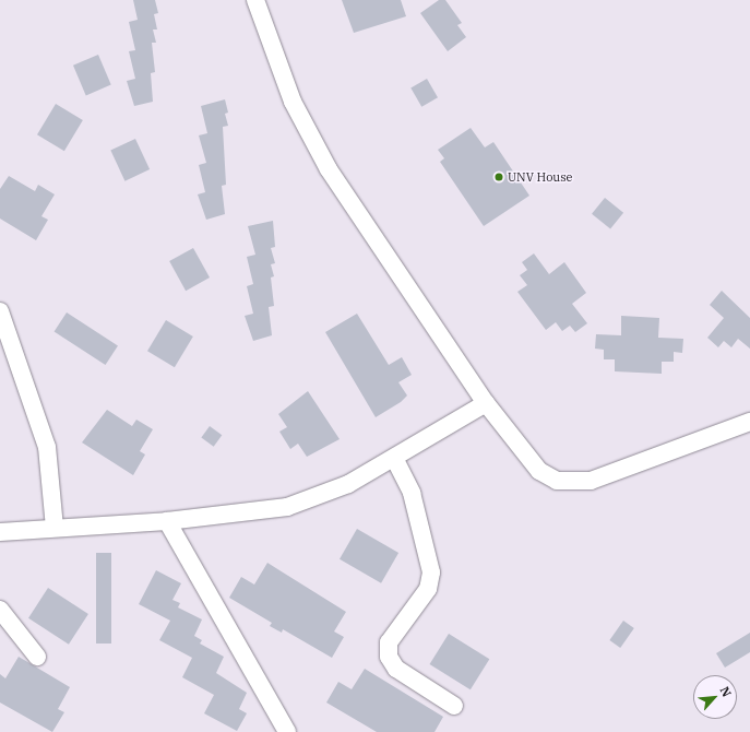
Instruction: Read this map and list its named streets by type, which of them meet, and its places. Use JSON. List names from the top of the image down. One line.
{"places":["UNV House"],"north":"top right"}
